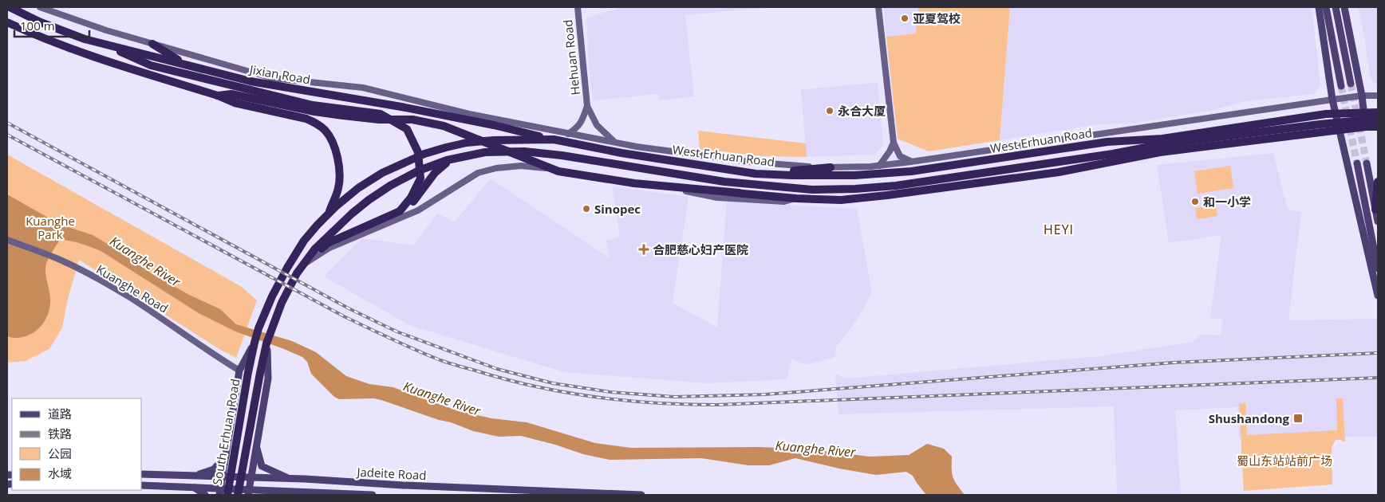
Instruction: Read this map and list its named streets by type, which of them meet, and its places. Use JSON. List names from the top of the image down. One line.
{"streets":{"highway":["Jixian Road","West Erhuan Road","South Erhuan Road"],"main road":["Jadeite Road"],"street":["Hehuan Road","Kuanghe Road"]},"crossings":[["Jixian Road","West Erhuan Road"],["West Erhuan Road","South Erhuan Road"]],"districts":["HEYI"],"water":["Kuanghe River"],"parks":["Kuanghe Park","蜀山东站站前广场"],"places":{"other":["亚夏驾校","永合大厦","和一小学","Sinopec"],"health":["合肥慈心妇产医院"],"transit":["Shushandong"]},"legend":["道路","铁路","公园","水域"],"scale_bar":"100 m"}
